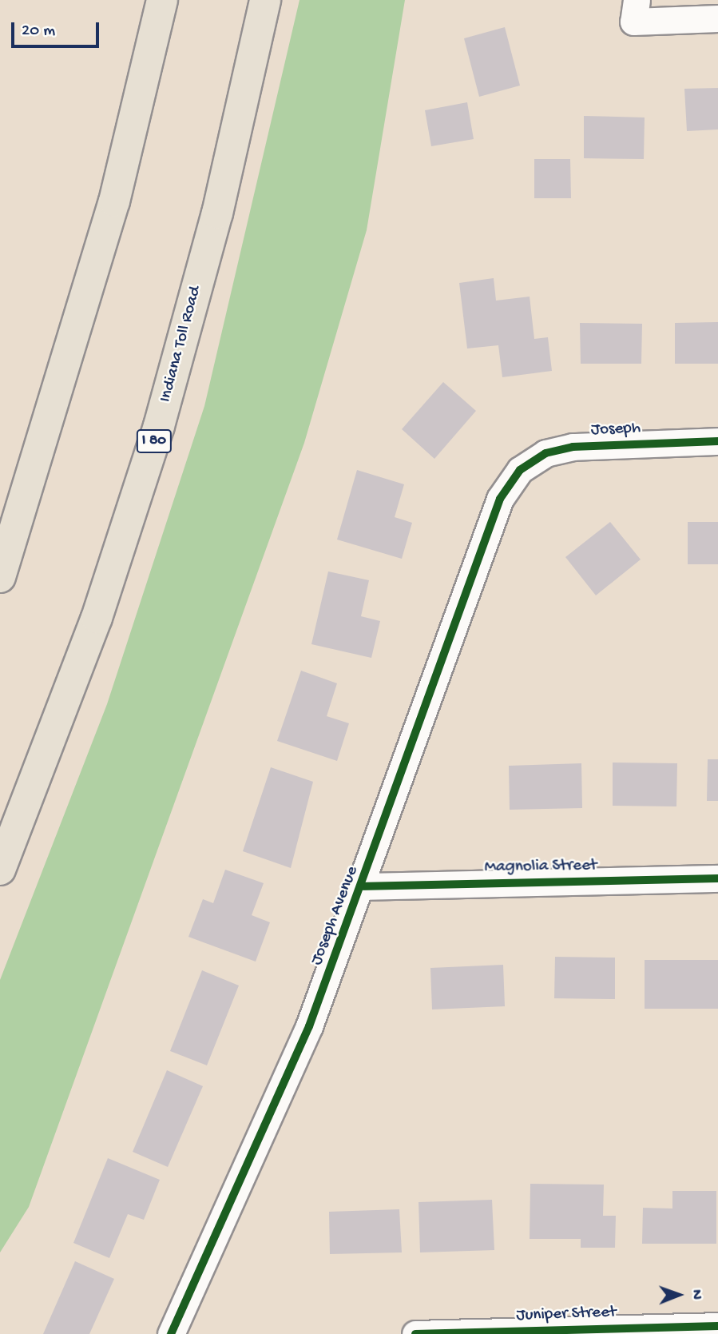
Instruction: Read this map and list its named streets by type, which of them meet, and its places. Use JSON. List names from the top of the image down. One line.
{"streets":{"highway":["Indiana Toll Road","I 80"],"street":["Joseph","Magnolia Street","Joseph Avenue","Juniper Street"]},"crossings":[["Joseph","Joseph Avenue"],["Magnolia Street","Joseph Avenue"]],"scale_bar":"20 m","north":"right"}
